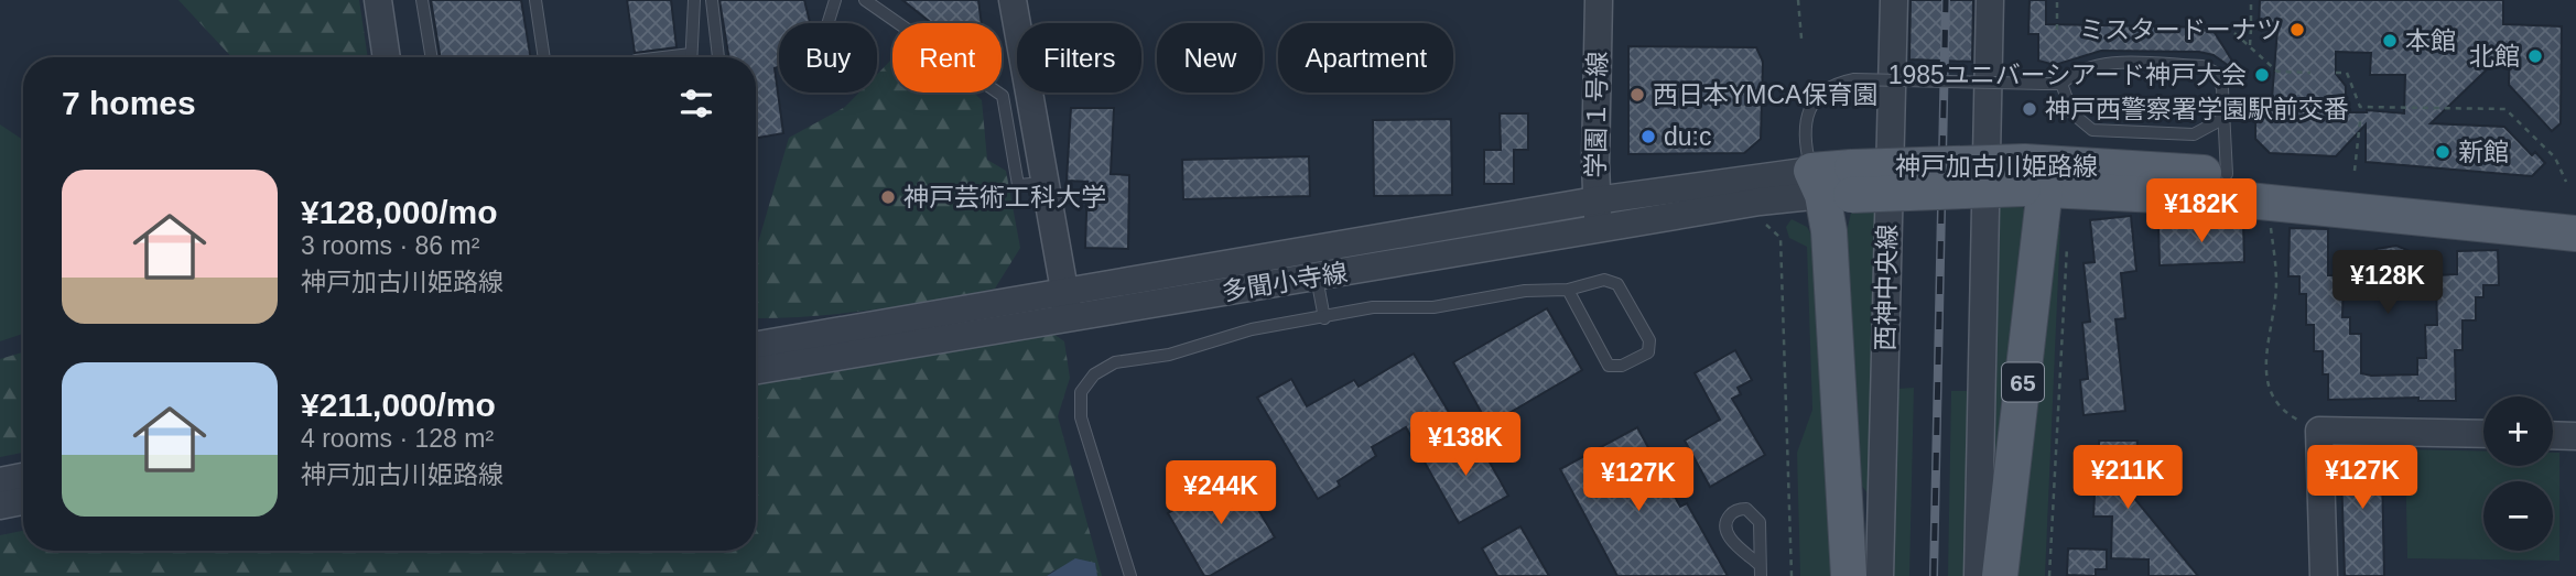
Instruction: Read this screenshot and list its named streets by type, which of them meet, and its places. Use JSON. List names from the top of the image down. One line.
{"streets":{"main road":["神戸加古川姫路線","65"],"street":["学園１号線","多聞小寺線","西神中央線"]},"crossings":[["学園１号線","多聞小寺線"],["神戸加古川姫路線","多聞小寺線"]],"places":["ミスタードーナツ","本館","北館","1985ユニバーシアード神戸大会","西日本YMCA保育園","神戸西警察署学園駅前交番","du:c","新館","神戸芸術工科大学"],"page":{"chip":["Buy","Rent","Filters","New","Apartment"],"heading":"7 homes","list":[{"name":"¥128,000/mo","note":"3 rooms · 86 m² · 神戸加古川姫路線"},{"name":"¥211,000/mo","note":"4 rooms · 128 m² · 神戸加古川姫路線"}],"price":["¥182K","¥128K","¥138K","¥211K","¥127K","¥127K","¥244K"],"map_buttons":["+","−"]}}
